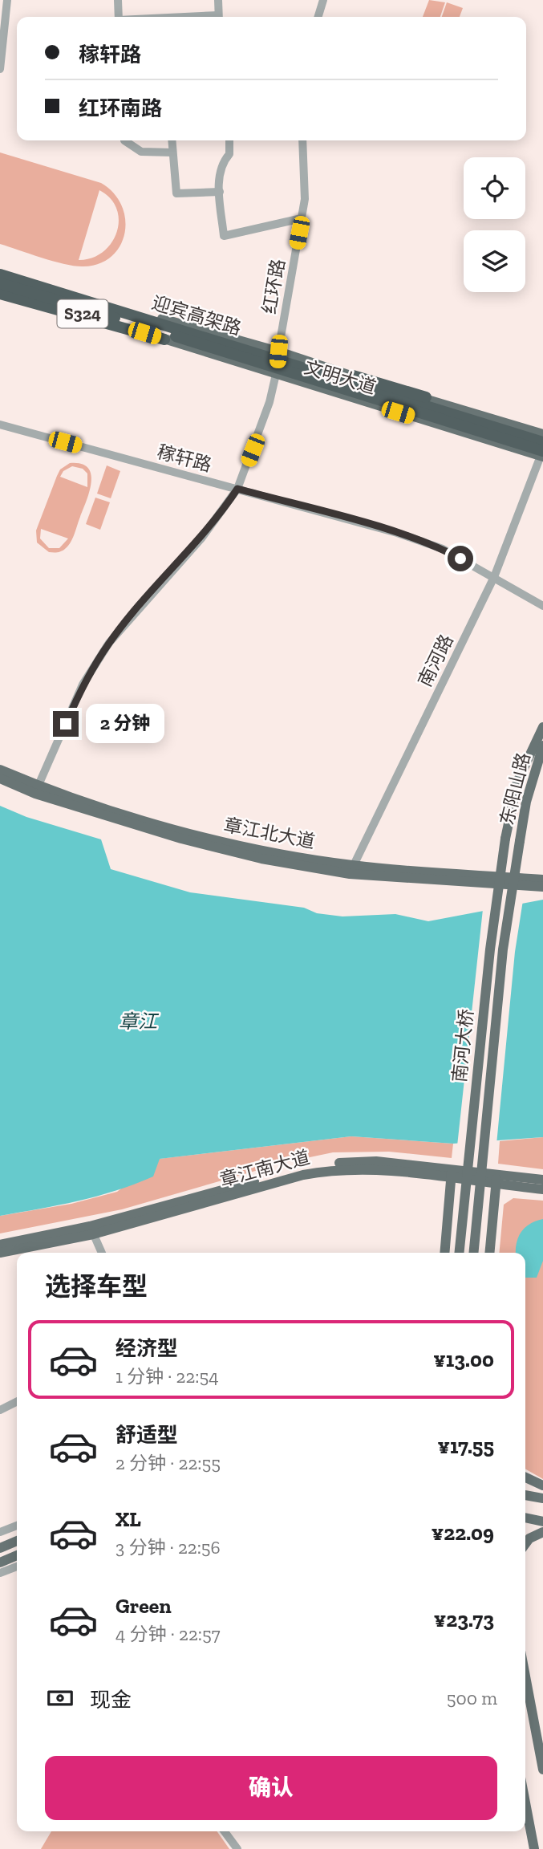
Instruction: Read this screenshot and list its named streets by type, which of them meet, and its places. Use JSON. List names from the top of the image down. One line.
{"streets":{"highway":["迎宾高架路"],"main road":["S324","文明大道","东阳山路","章江北大道","南河大桥","章江南大道"],"street":["红环路","稼轩路","南河路"]},"crossings":[["红环路","S324"],["红环路","迎宾高架路"],["红环路","文明大道"],["红环路","稼轩路"],["红环路","章江北大道"],["S324","迎宾高架路"],["迎宾高架路","文明大道"],["迎宾高架路","南河路"],["文明大道","南河路"],["稼轩路","南河路"],["南河路","章江北大道"],["东阳山路","南河大桥"]],"water":["章江"],"page":{"banner":["稼轩路","红环南路"],"bubble":"2 分钟","heading":"选择车型","list":[{"name":"经济型","note":"1 分钟 · 22:54","value":"¥13.00"},{"name":"舒适型","note":"2 分钟 · 22:55","value":"¥17.55"},{"name":"XL","note":"3 分钟 · 22:56","value":"¥22.09"},{"name":"Green","note":"4 分钟 · 22:57","value":"¥23.73"}],"pay":["现金","500 m"],"buttons":"确认"}}
